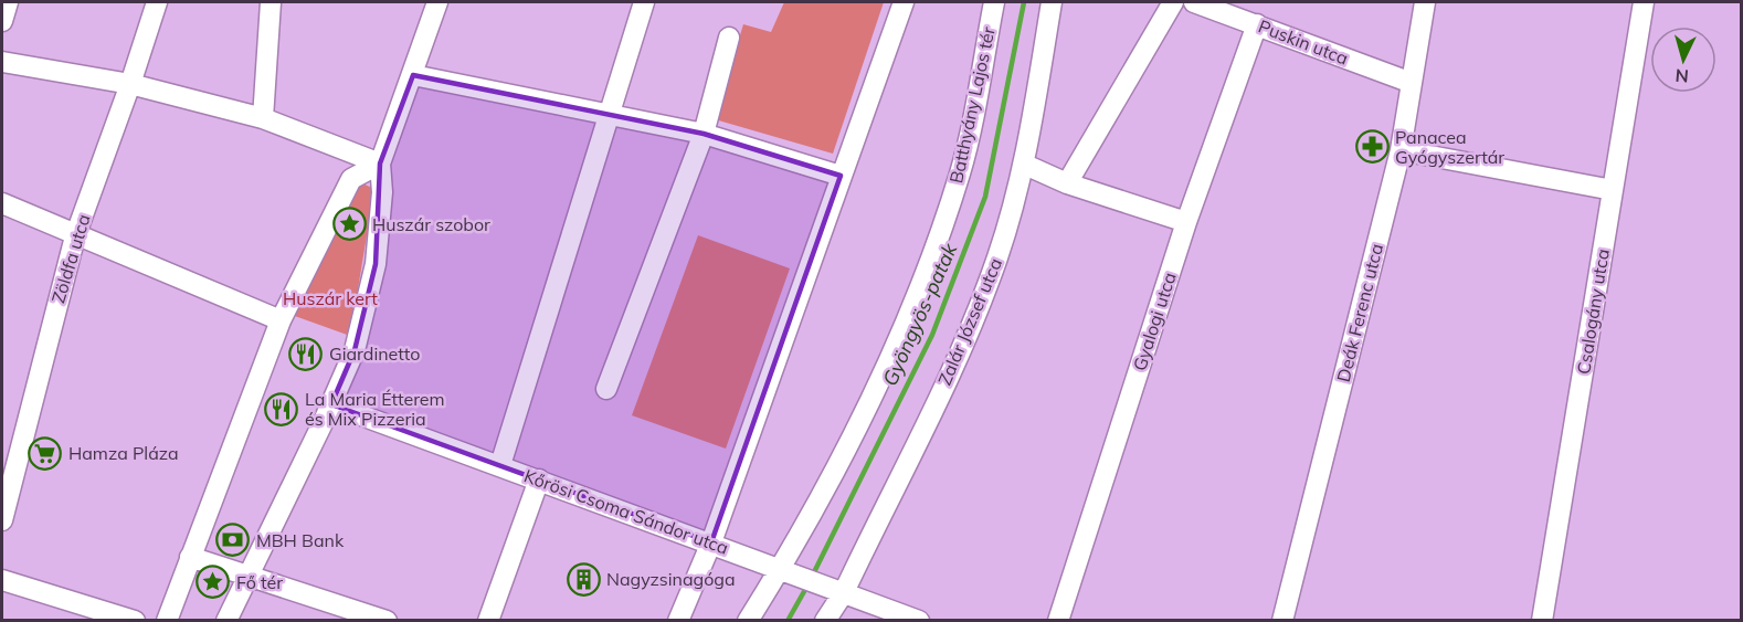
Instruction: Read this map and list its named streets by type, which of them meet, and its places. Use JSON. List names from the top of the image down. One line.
{"streets":{"street":["Puskin utca","Batthyány Lajos tér","Zöldfa utca","Csalogány utca","Deák Ferenc utca","Zalár József utca","Gyalogi utca","Kőrösi Csoma Sándor utca"]},"crossings":[["Puskin utca","Deák Ferenc utca"],["Puskin utca","Gyalogi utca"],["Batthyány Lajos tér","Kőrösi Csoma Sándor utca"],["Zalár József utca","Kőrösi Csoma Sándor utca"]],"water":["Gyöngyös-patak"],"parks":["Huszár kert"],"places":{"pharmacy":["Panacea Gyógyszertár"],"place":["Huszár szobor","Fő tér"],"restaurant":["Giardinetto","La Maria Étterem és Mix Pizzeria"],"supermarket":["Hamza Pláza"],"bank":["MBH Bank"],"building":["Nagyzsinagóga"]},"north":"bottom"}
